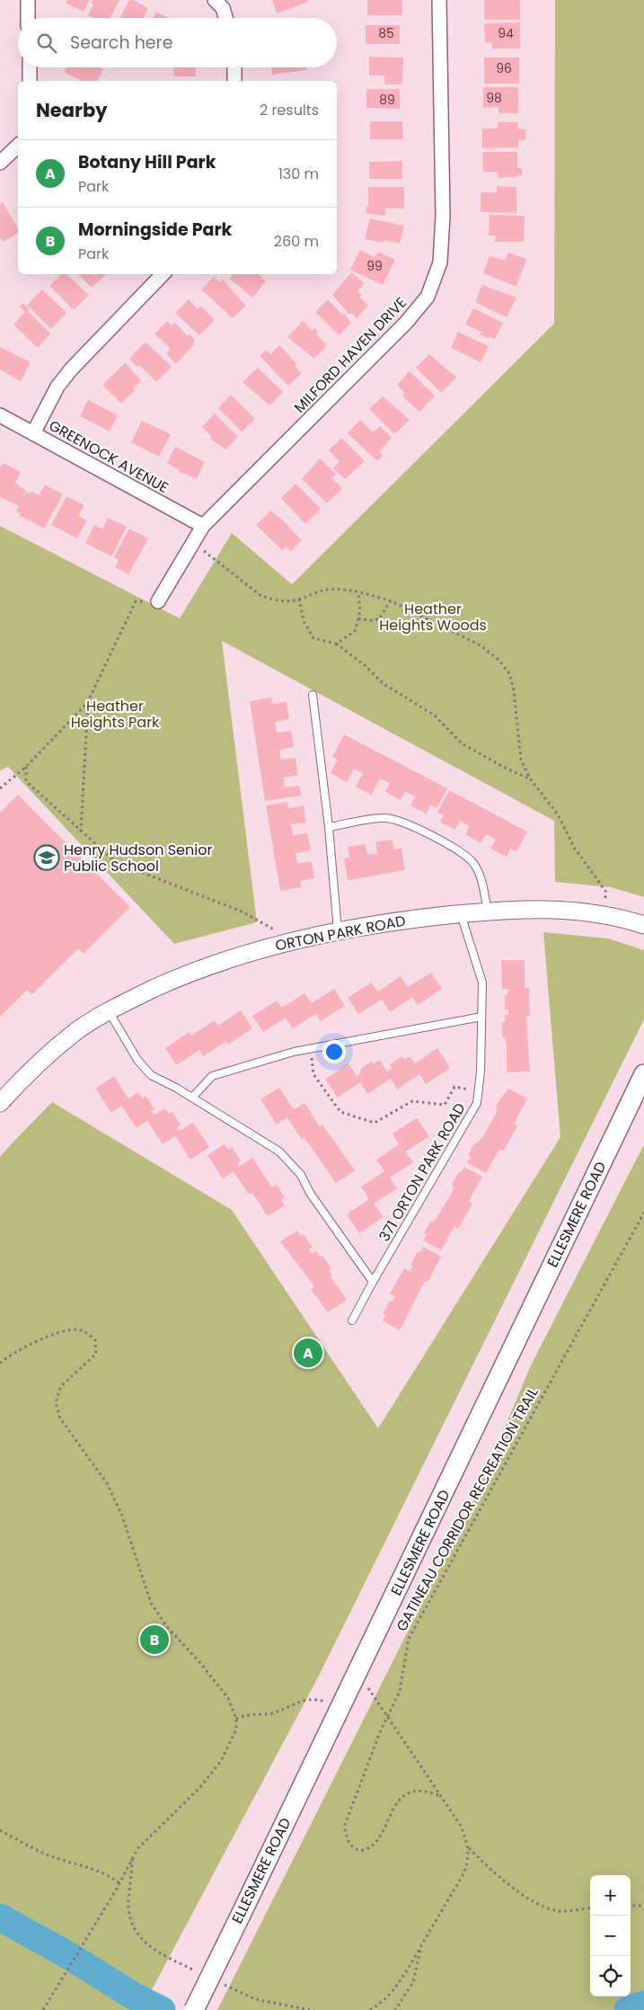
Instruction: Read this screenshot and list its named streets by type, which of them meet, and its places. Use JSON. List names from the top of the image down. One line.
{"streets":{"main road":["ELLESMERE ROAD"],"street":["MILFORD HAVEN DRIVE","GREENOCK AVENUE","ORTON PARK ROAD"],"lane":["371 ORTON PARK ROAD"],"path":["GATINEAU CORRIDOR RECREATION TRAIL"]},"crossings":[["MILFORD HAVEN DRIVE","GREENOCK AVENUE"],["ORTON PARK ROAD","371 ORTON PARK ROAD"]],"parks":["Heather Heights Woods","Heather Heights Park"],"places":{"school or university":["Henry Hudson Senior Public School"]},"house_numbers":["85","94","96","98","89","99"],"page":{"search":"Search here","heading":["Nearby","2 results"],"list":[{"mark":"A","name":"Botany Hill Park","note":"Park","value":"130 m"},{"mark":"B","name":"Morningside Park","note":"Park","value":"260 m"}],"pins":["A","B"],"map_buttons":["+","−"]}}
